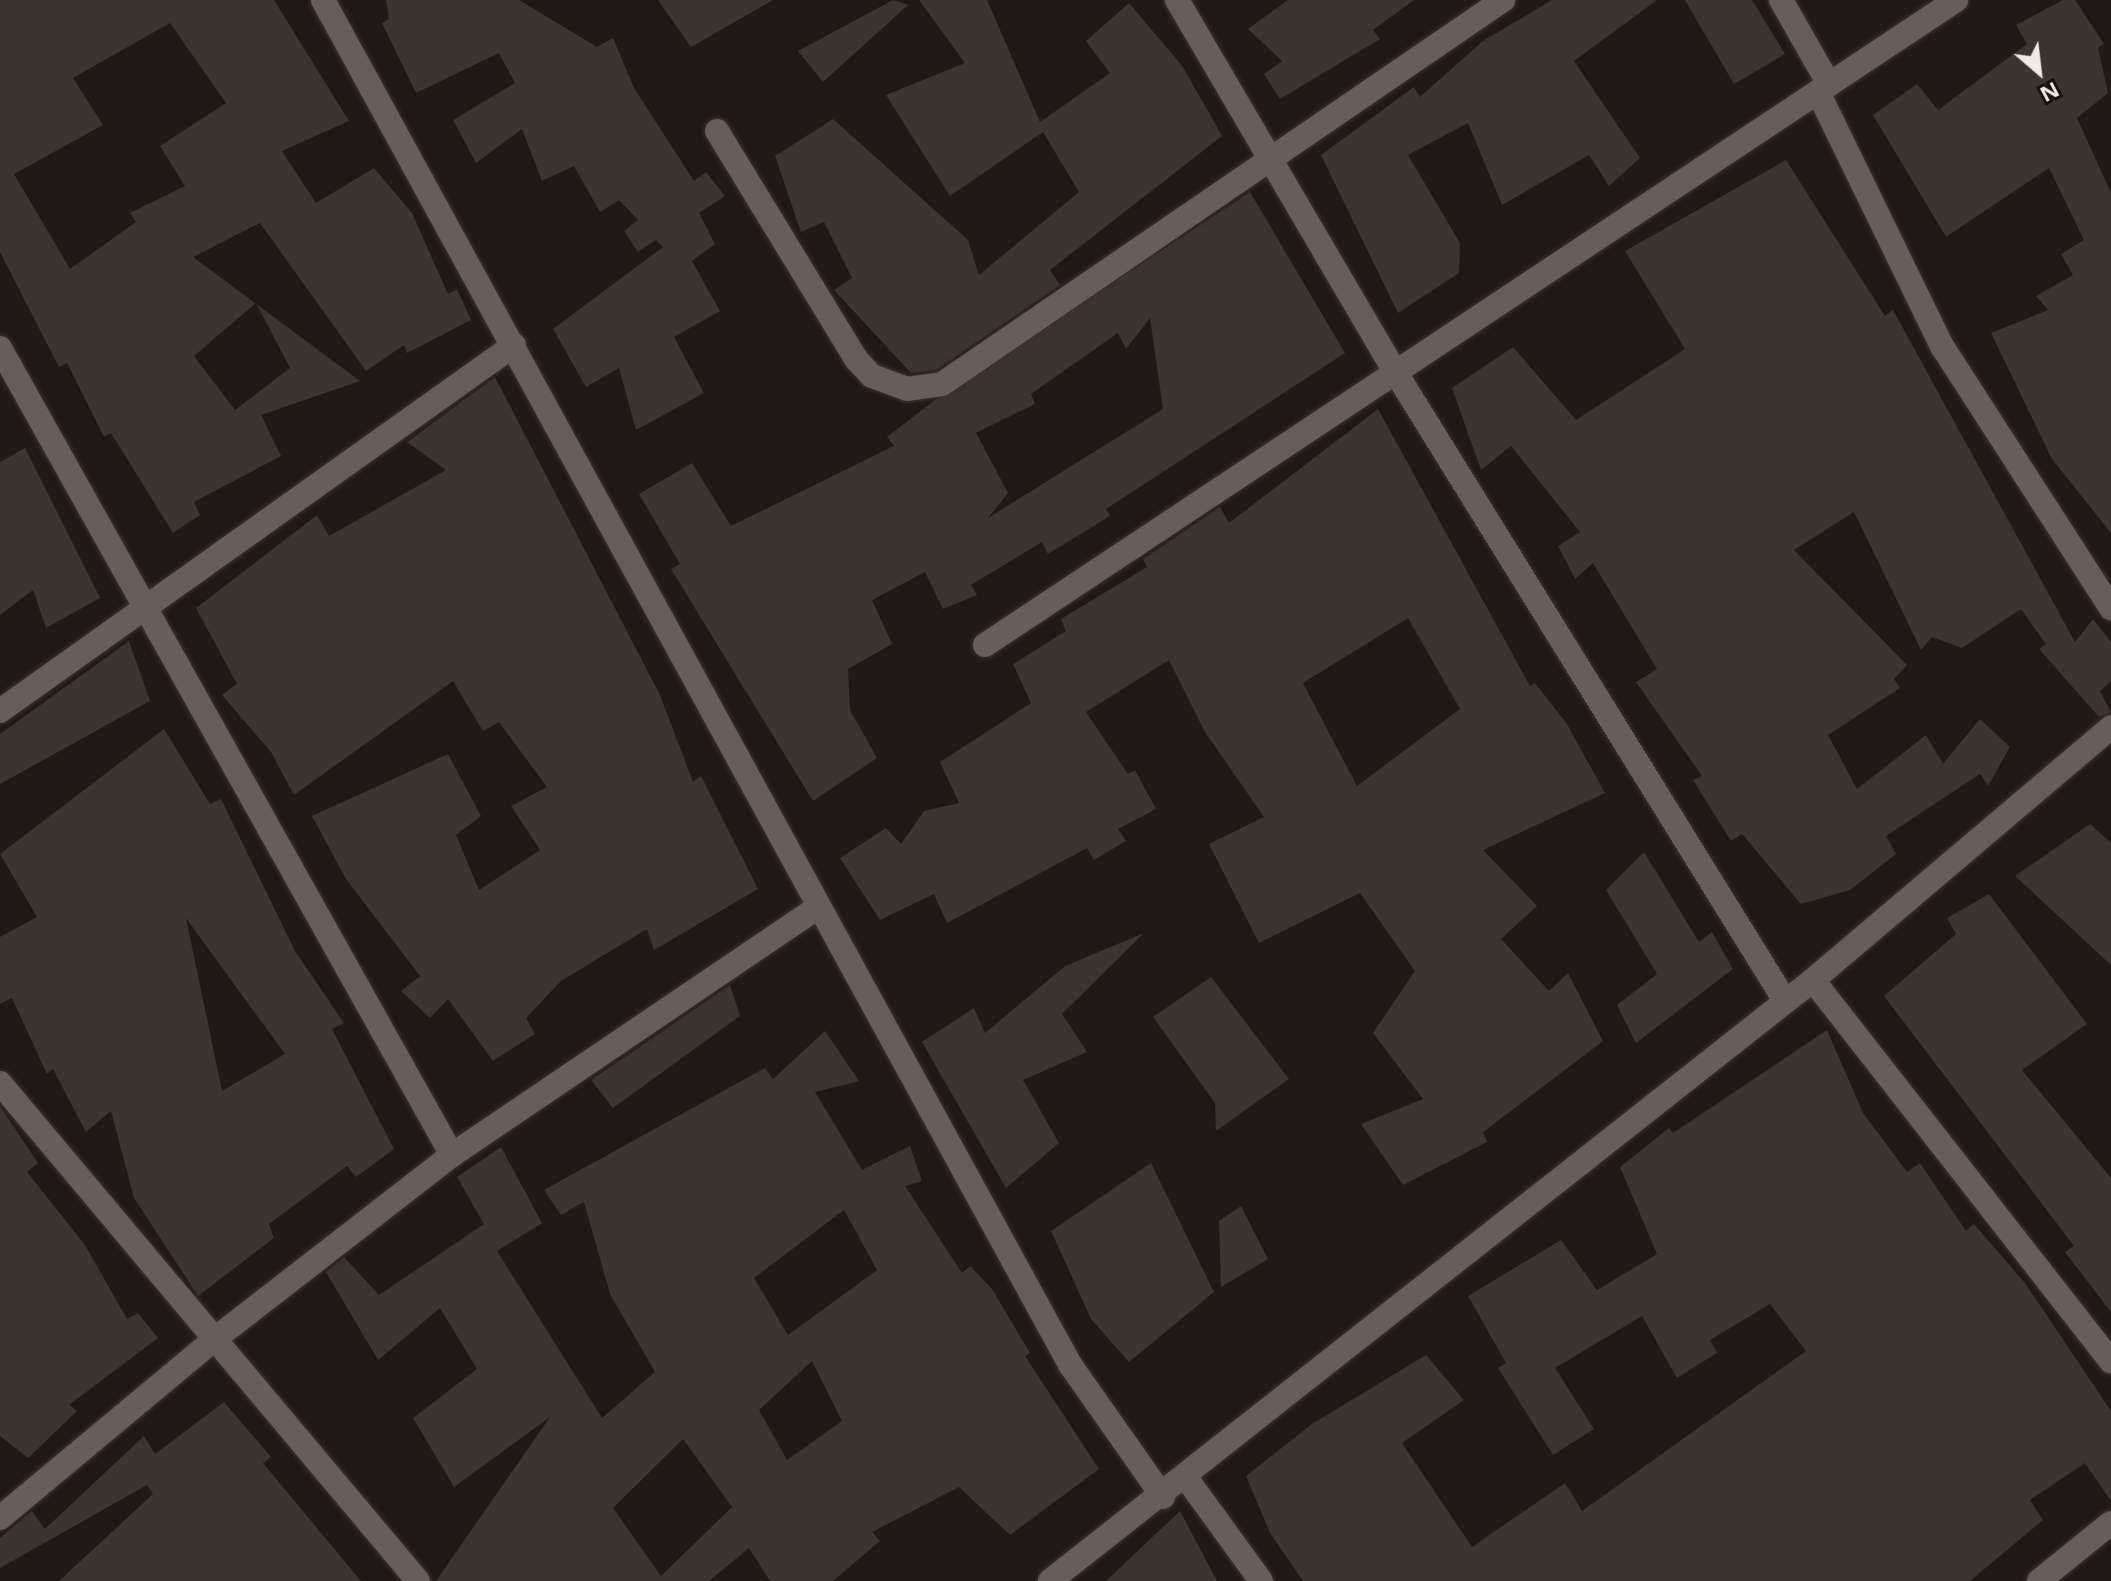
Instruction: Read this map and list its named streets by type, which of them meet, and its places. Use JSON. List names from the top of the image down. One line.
{"north":"bottom right"}
